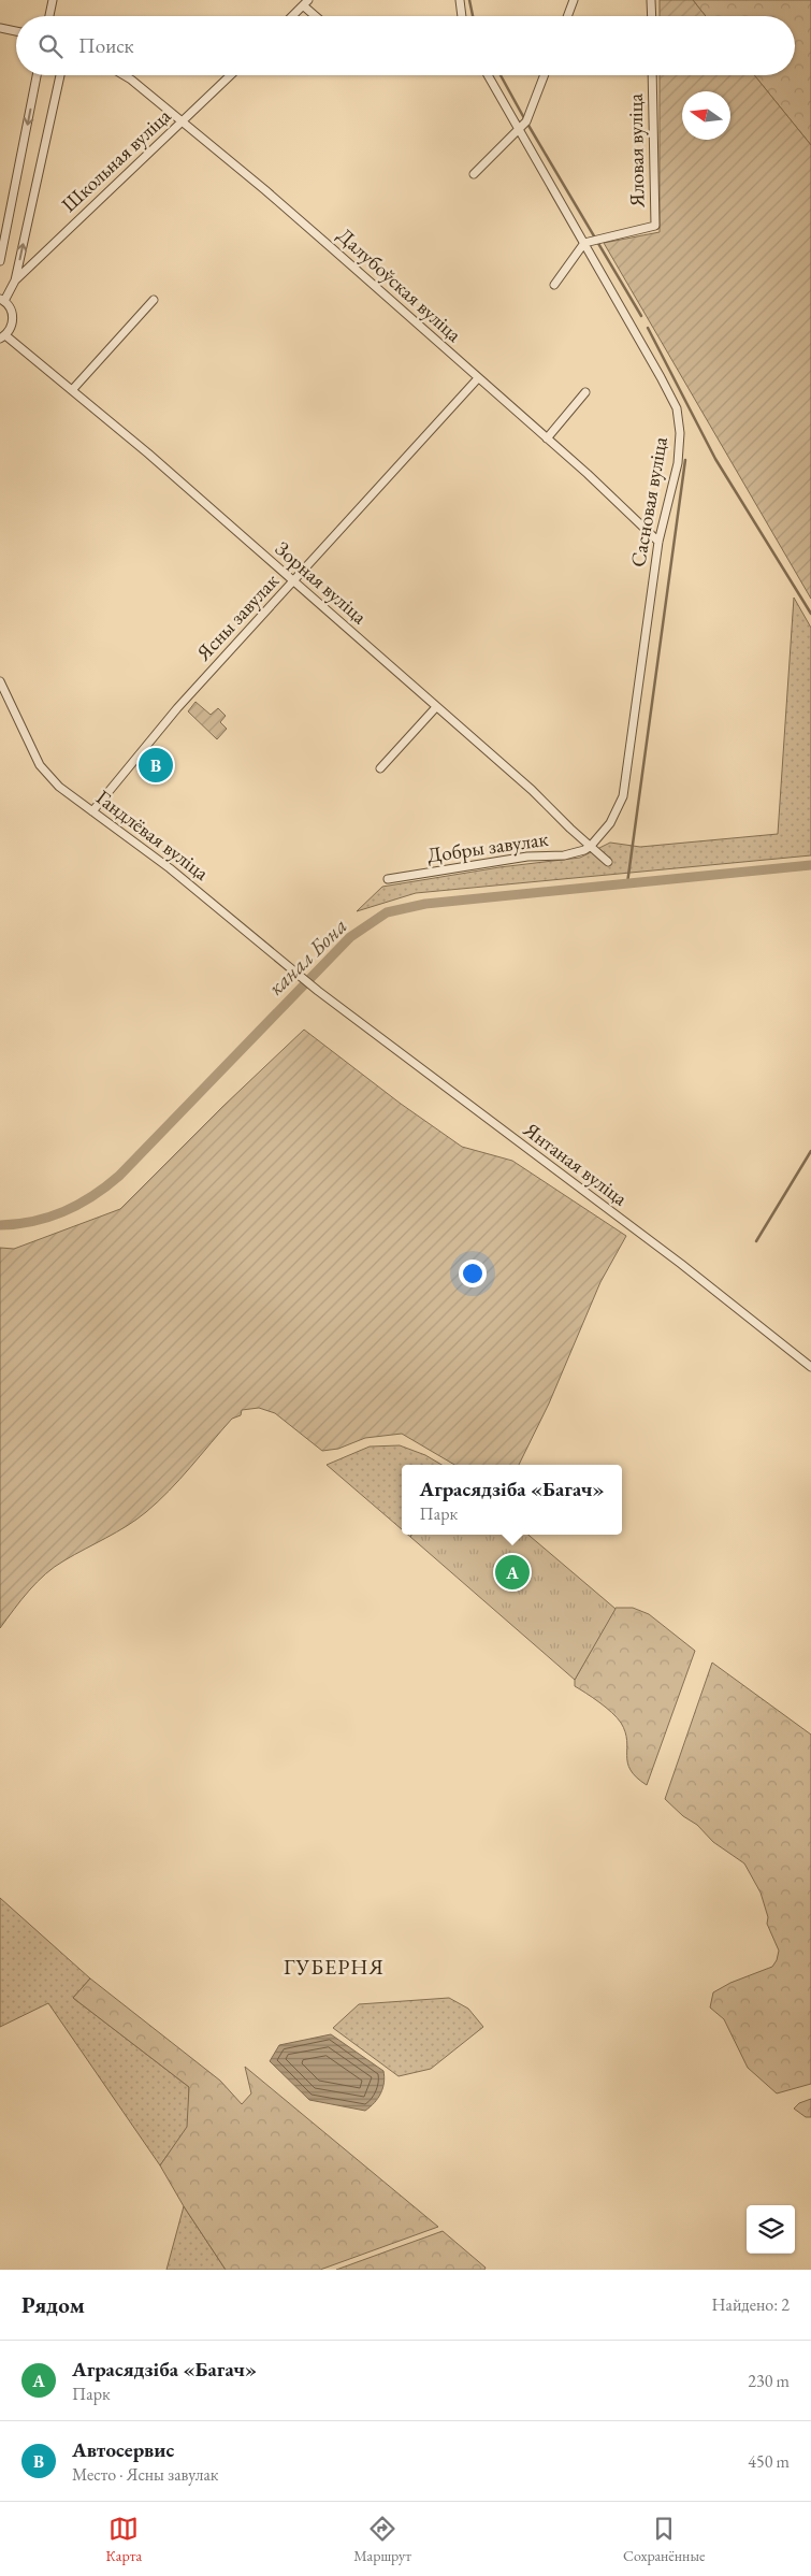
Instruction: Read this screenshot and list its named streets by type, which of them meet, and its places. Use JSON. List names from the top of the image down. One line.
{"streets":{"street":["Яловая вуліца","Школьная вуліца","Далубоўская вуліца","Сасновая вуліца","Зорная вуліца","Ясны завулак","Гандлёвая вуліца","Добры завулак","Янтаная вуліца"]},"crossings":[["Яловая вуліца","Сасновая вуліца"],["Школьная вуліца","Далубоўская вуліца"],["Далубоўская вуліца","Сасновая вуліца"],["Далубоўская вуліца","Ясны завулак"],["Сасновая вуліца","Зорная вуліца"],["Сасновая вуліца","Добры завулак"],["Зорная вуліца","Ясны завулак"],["Зорная вуліца","Добры завулак"],["Ясны завулак","Гандлёвая вуліца"],["Гандлёвая вуліца","Янтаная вуліца"]],"districts":["ГУБЕРНЯ"],"water":["канал Бона"],"north":"left","page":{"search":"Поиск","pins":["B","A"],"popup":["Аграсядзіба «Багач»","Парк"],"heading":["Рядом","Найдено: 2"],"list":[{"mark":"A","name":"Аграсядзіба «Багач»","note":"Парк","value":"230 m"},{"mark":"B","name":"Автосервис","note":"Место · Ясны завулак","value":"450 m"}],"nav":["Карта","Маршрут","Сохранённые"]}}
